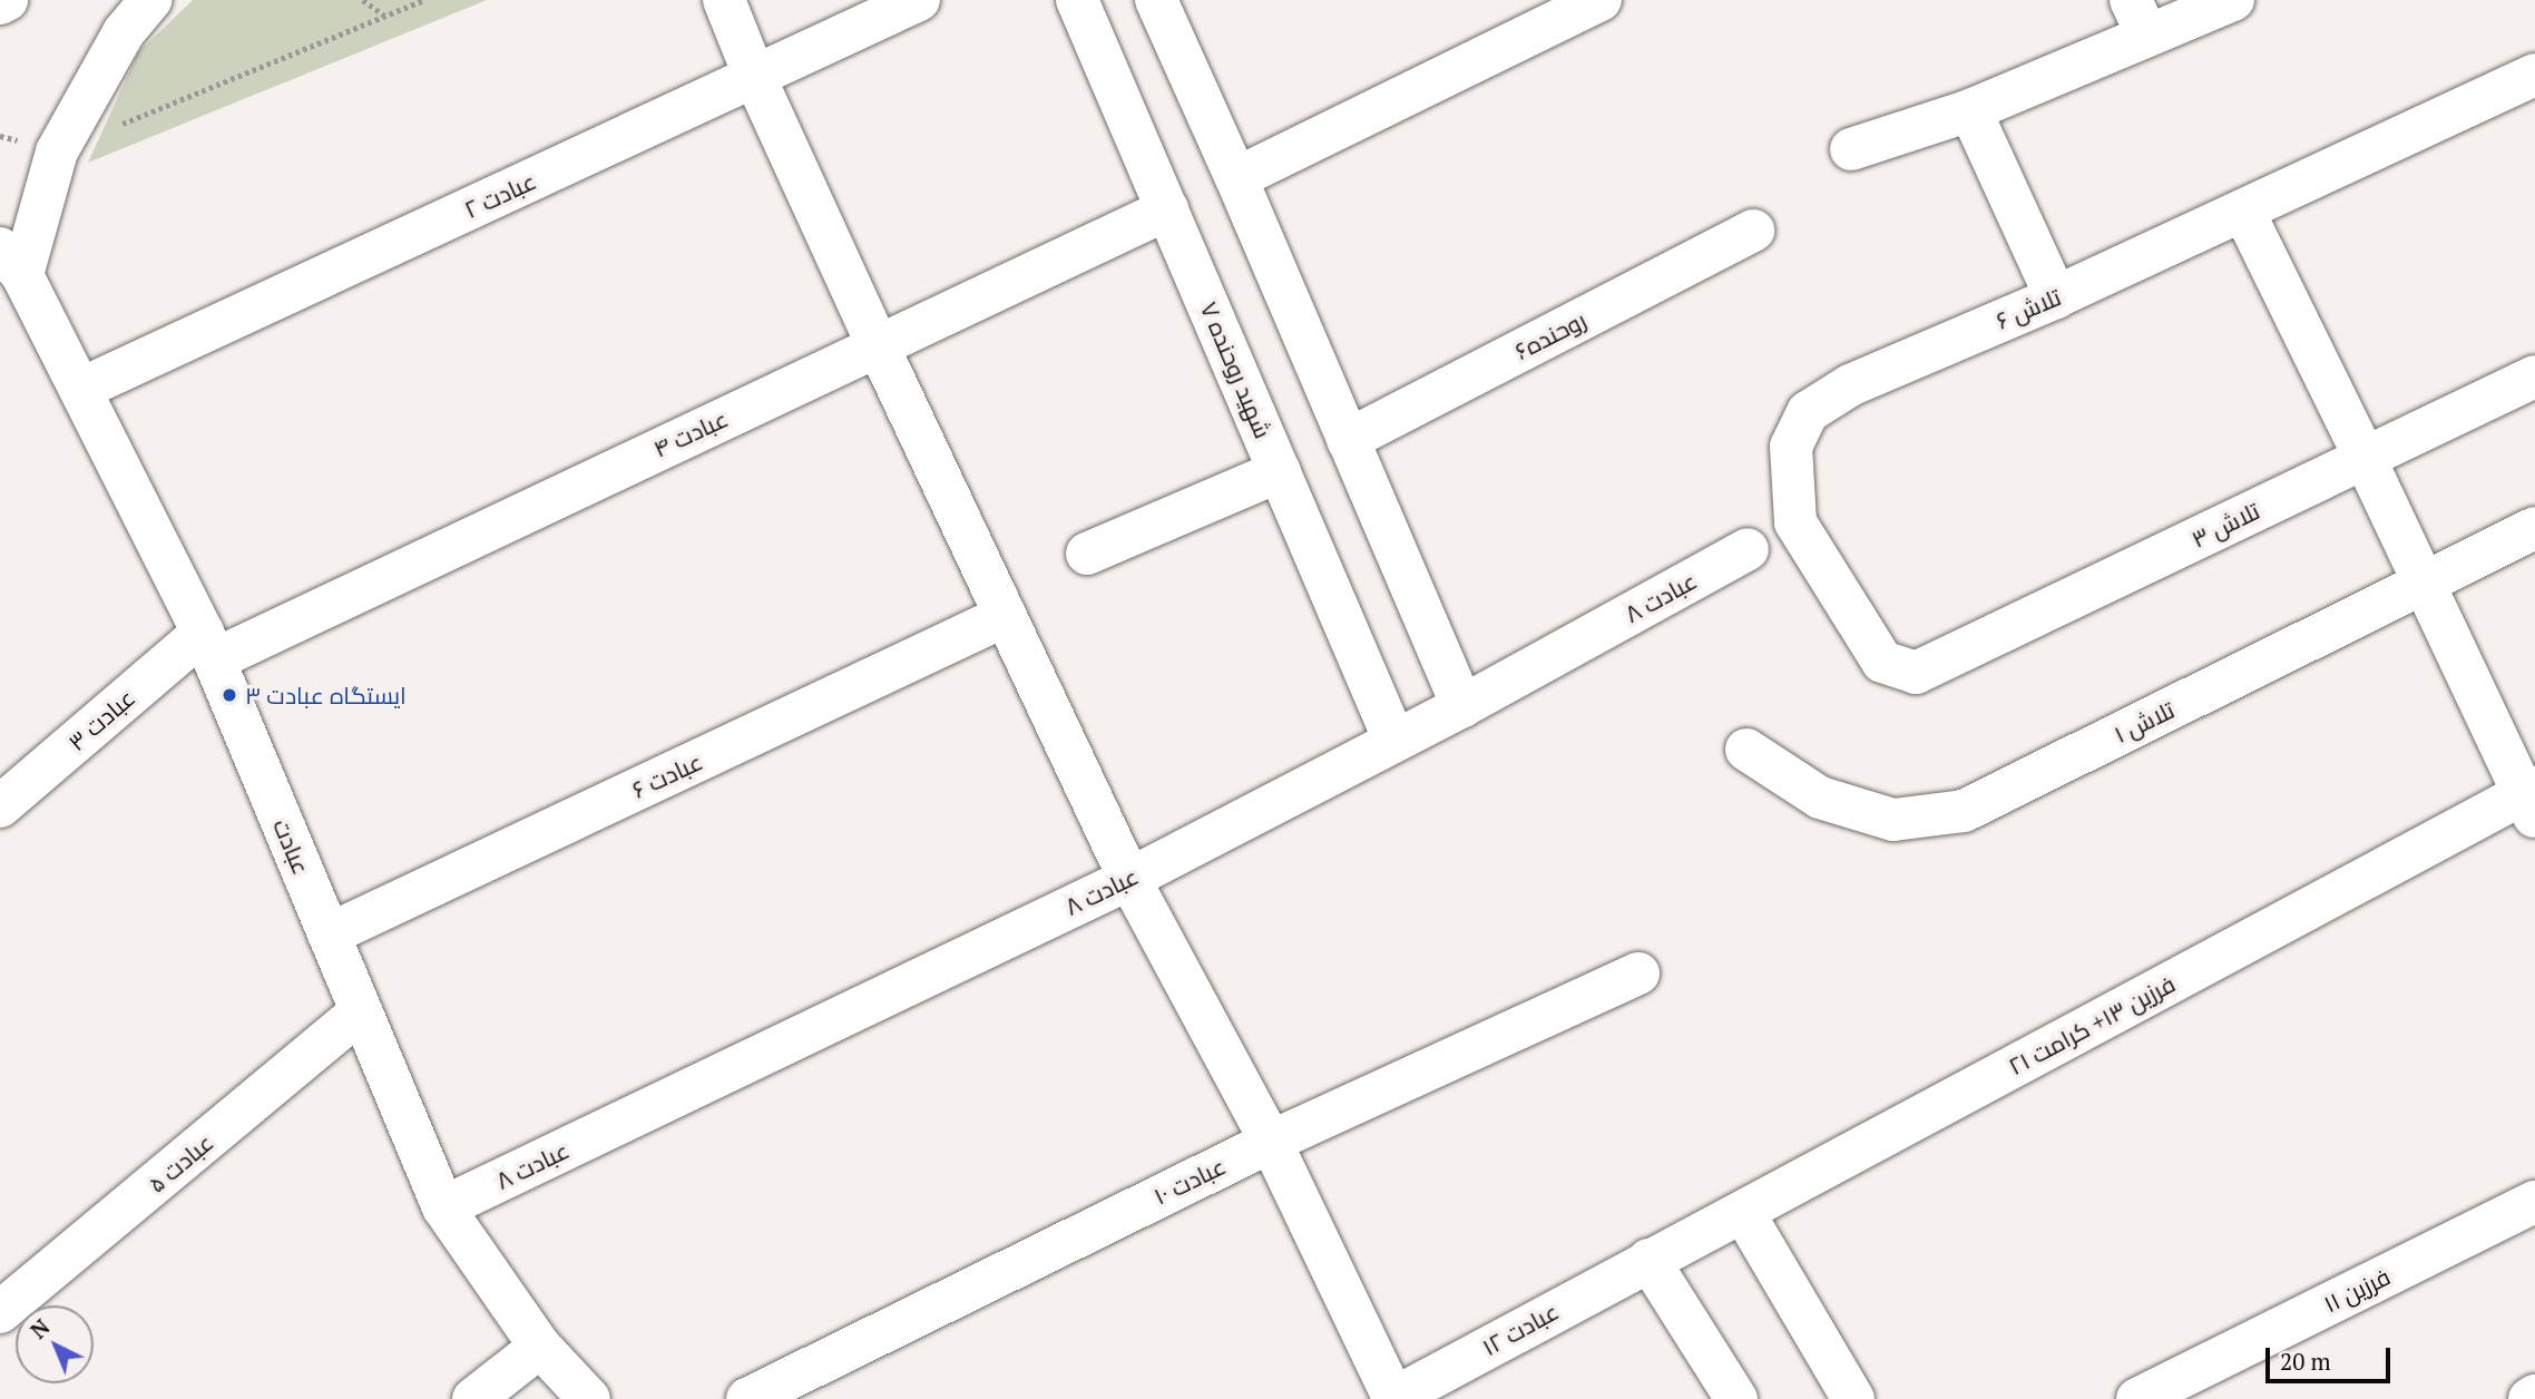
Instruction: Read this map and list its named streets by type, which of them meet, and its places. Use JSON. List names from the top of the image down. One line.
{"streets":{"street":["عبادت ۲","تلاش ۶","روحنده۶","شهید روحنده ۷","عبادت ۴","تلاش ۳","عبادت ۸","عبادت ۳","تلاش ۱","عبادت ۶","عبادت","فرزین ۱۳+ کرامت ۲۱","عبادت ۵","عبادت ۱۰","فرزین ۱۱","عبادت ۱۲"]},"crossings":[["عبادت ۲","عبادت"],["تلاش ۶","تلاش ۳"],["شهید روحنده ۷","عبادت ۴"],["شهید روحنده ۷","عبادت ۸"],["عبادت ۴","عبادت ۳"],["عبادت ۴","عبادت"],["عبادت ۸","عبادت"],["عبادت ۳","عبادت"],["عبادت ۶","عبادت"],["عبادت","عبادت ۵"],["فرزین ۱۳+ کرامت ۲۱","عبادت ۱۲"]],"places":["ایستگاه عبادت ۳"],"scale_bar":"20 m","north":"top left"}
